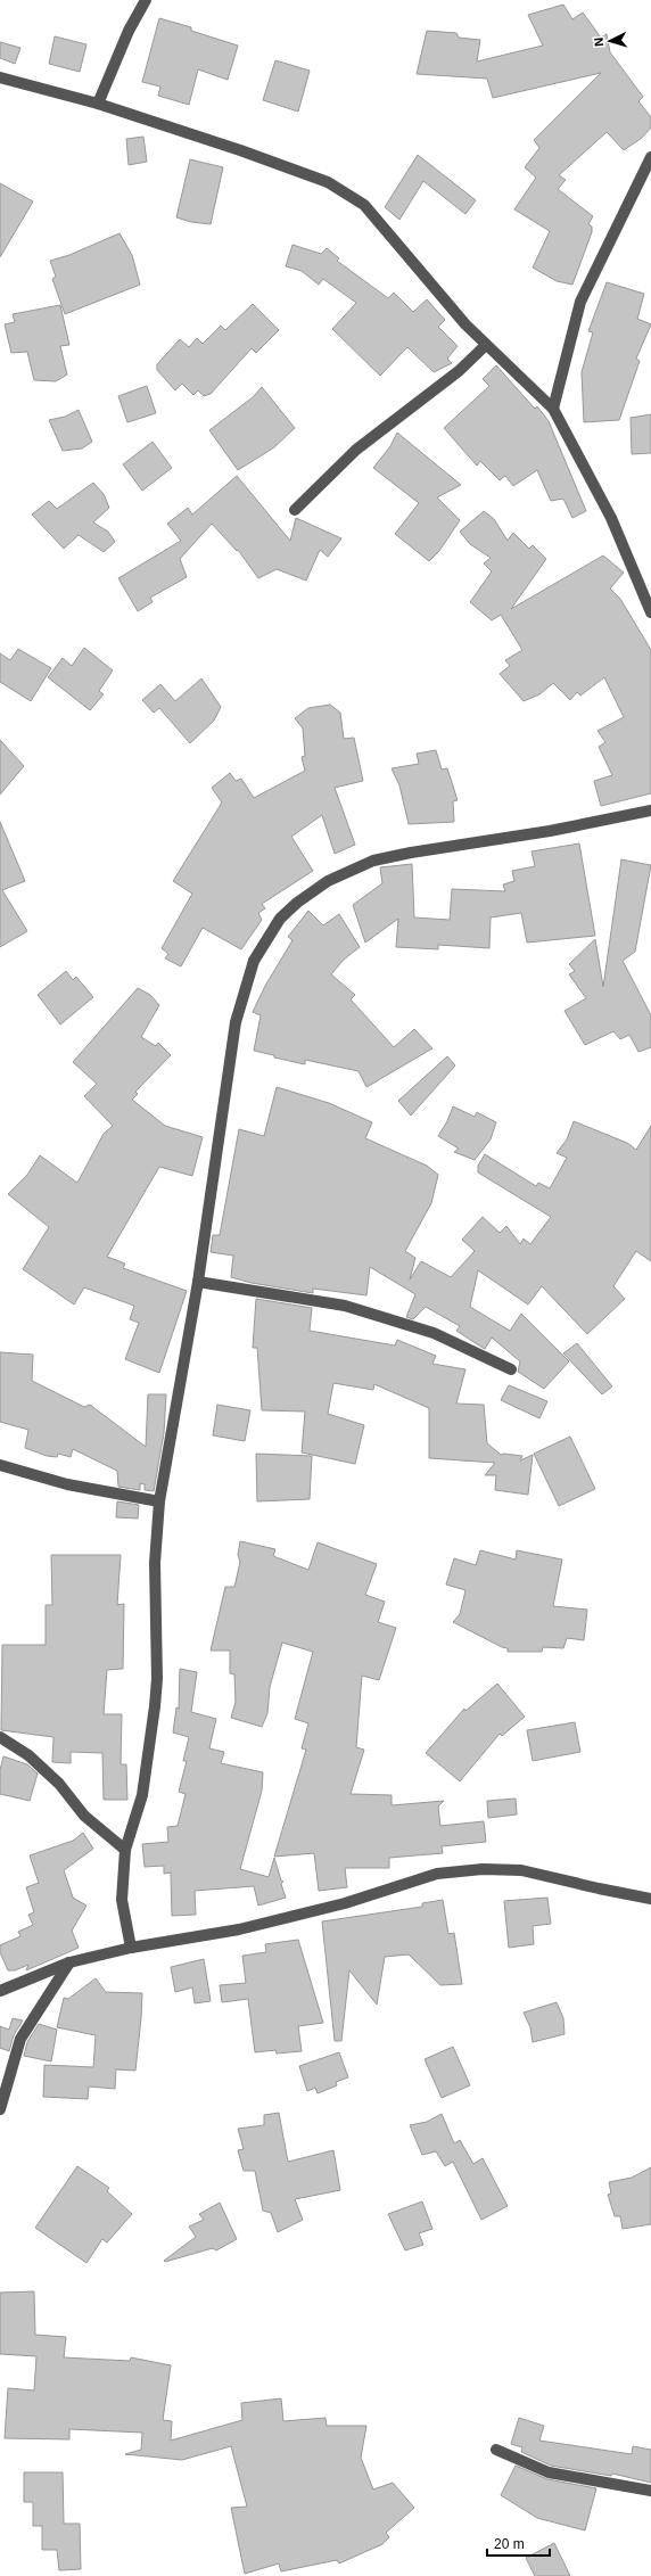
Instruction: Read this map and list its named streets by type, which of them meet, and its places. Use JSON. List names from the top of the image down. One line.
{"scale_bar":"20 m","north":"left"}
